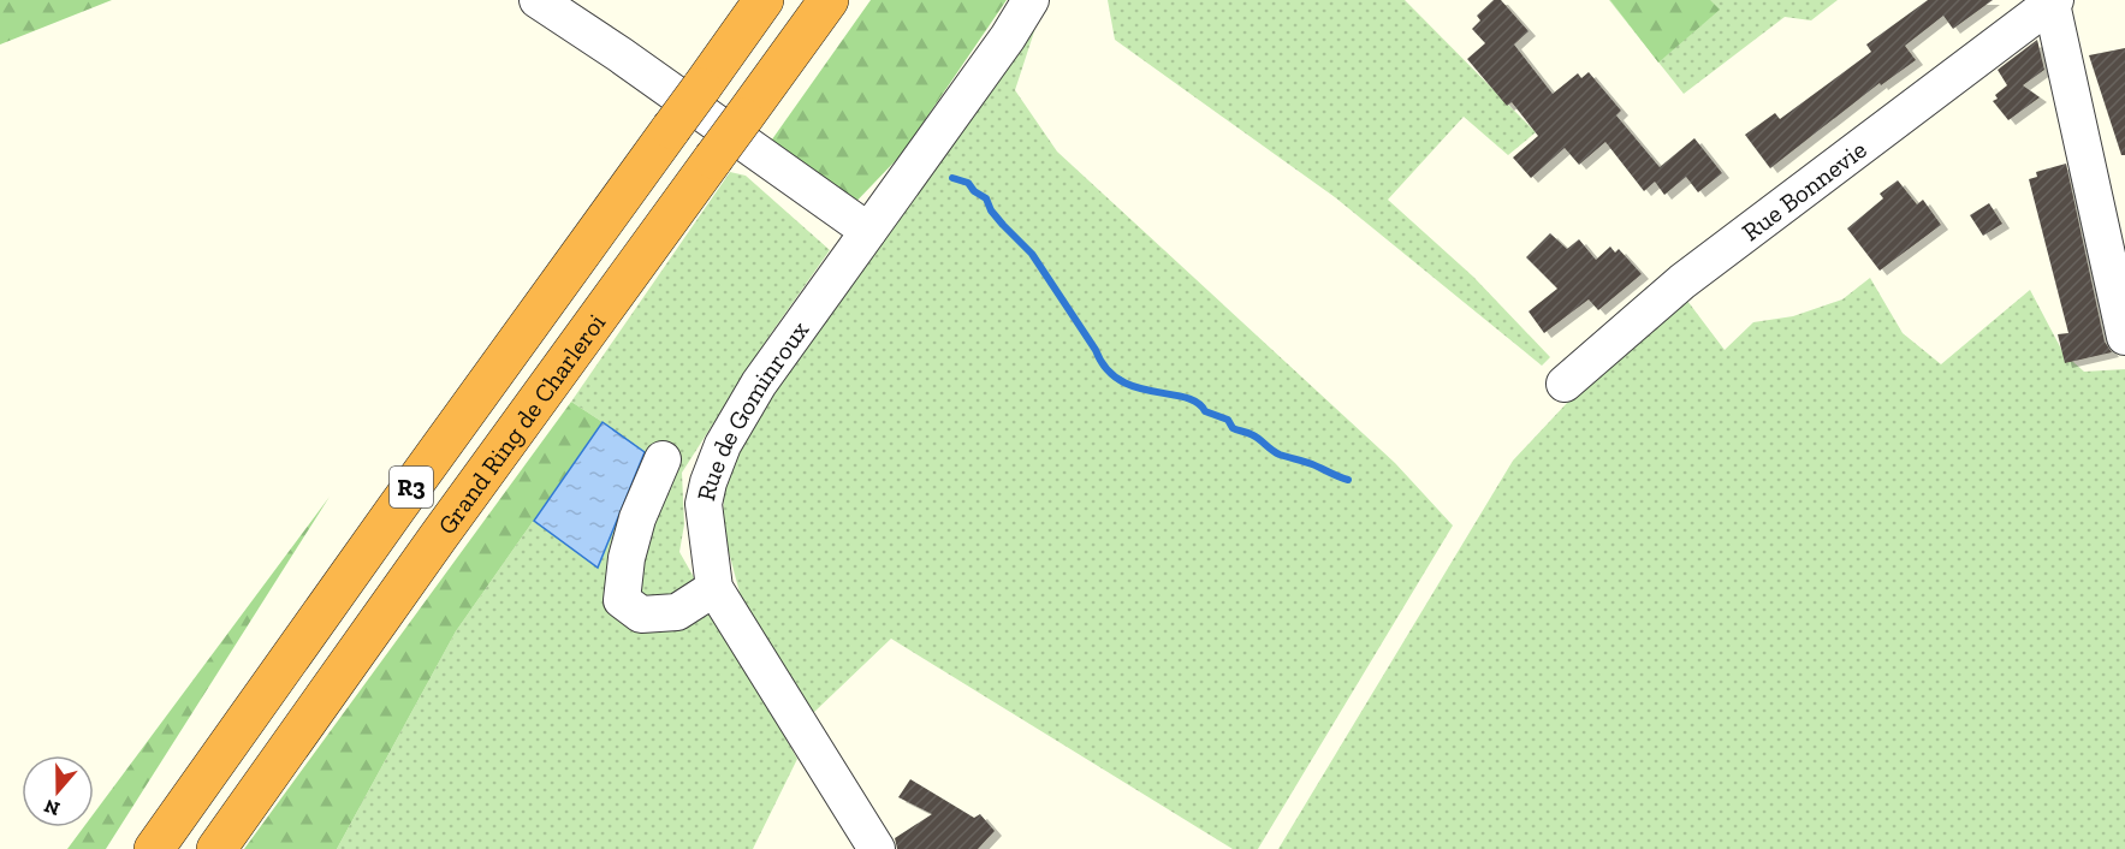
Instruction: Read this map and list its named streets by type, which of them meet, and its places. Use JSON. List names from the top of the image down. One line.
{"streets":{"highway":["Grand Ring de Charleroi","R3"],"street":["Rue Bonnevie","Rue de Gominroux"]},"north":"bottom"}
